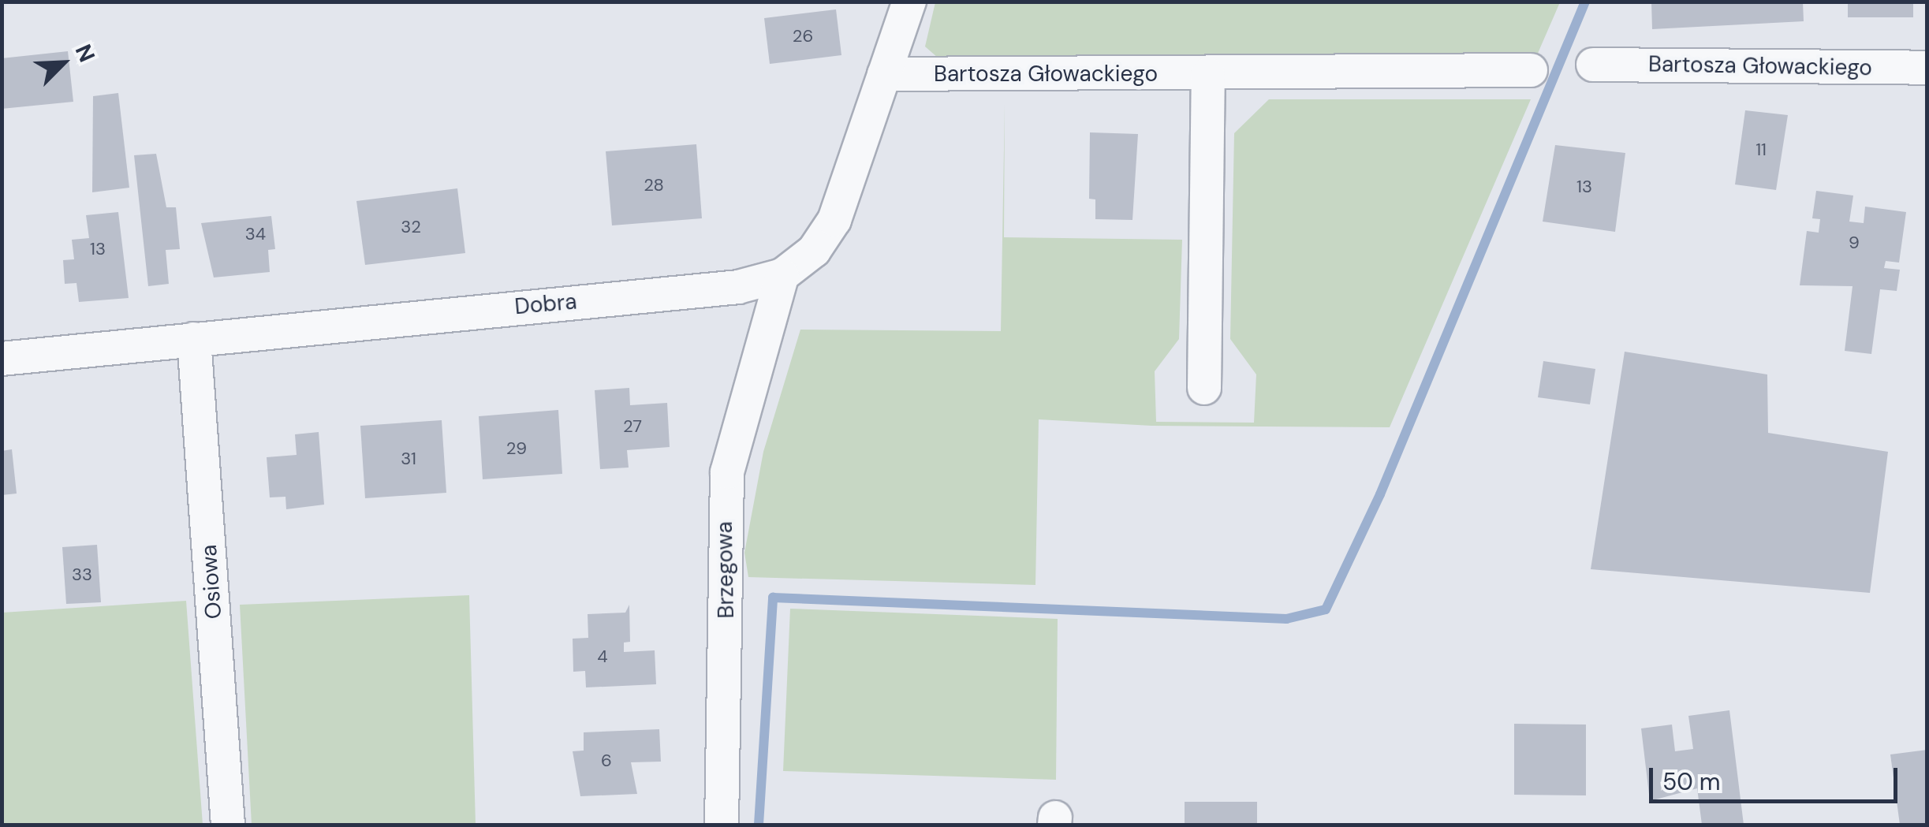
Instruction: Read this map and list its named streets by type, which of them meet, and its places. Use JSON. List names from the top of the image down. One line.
{"streets":{"street":["Bartosza Głowackiego","Dobra","Brzegowa","Osiowa"]},"crossings":[["Bartosza Głowackiego","Dobra"],["Dobra","Brzegowa"],["Dobra","Osiowa"]],"house_numbers":["26","11","28","13","32","34","9","13","27","29","31","33","4","6"],"scale_bar":"50 m","north":"top right"}
